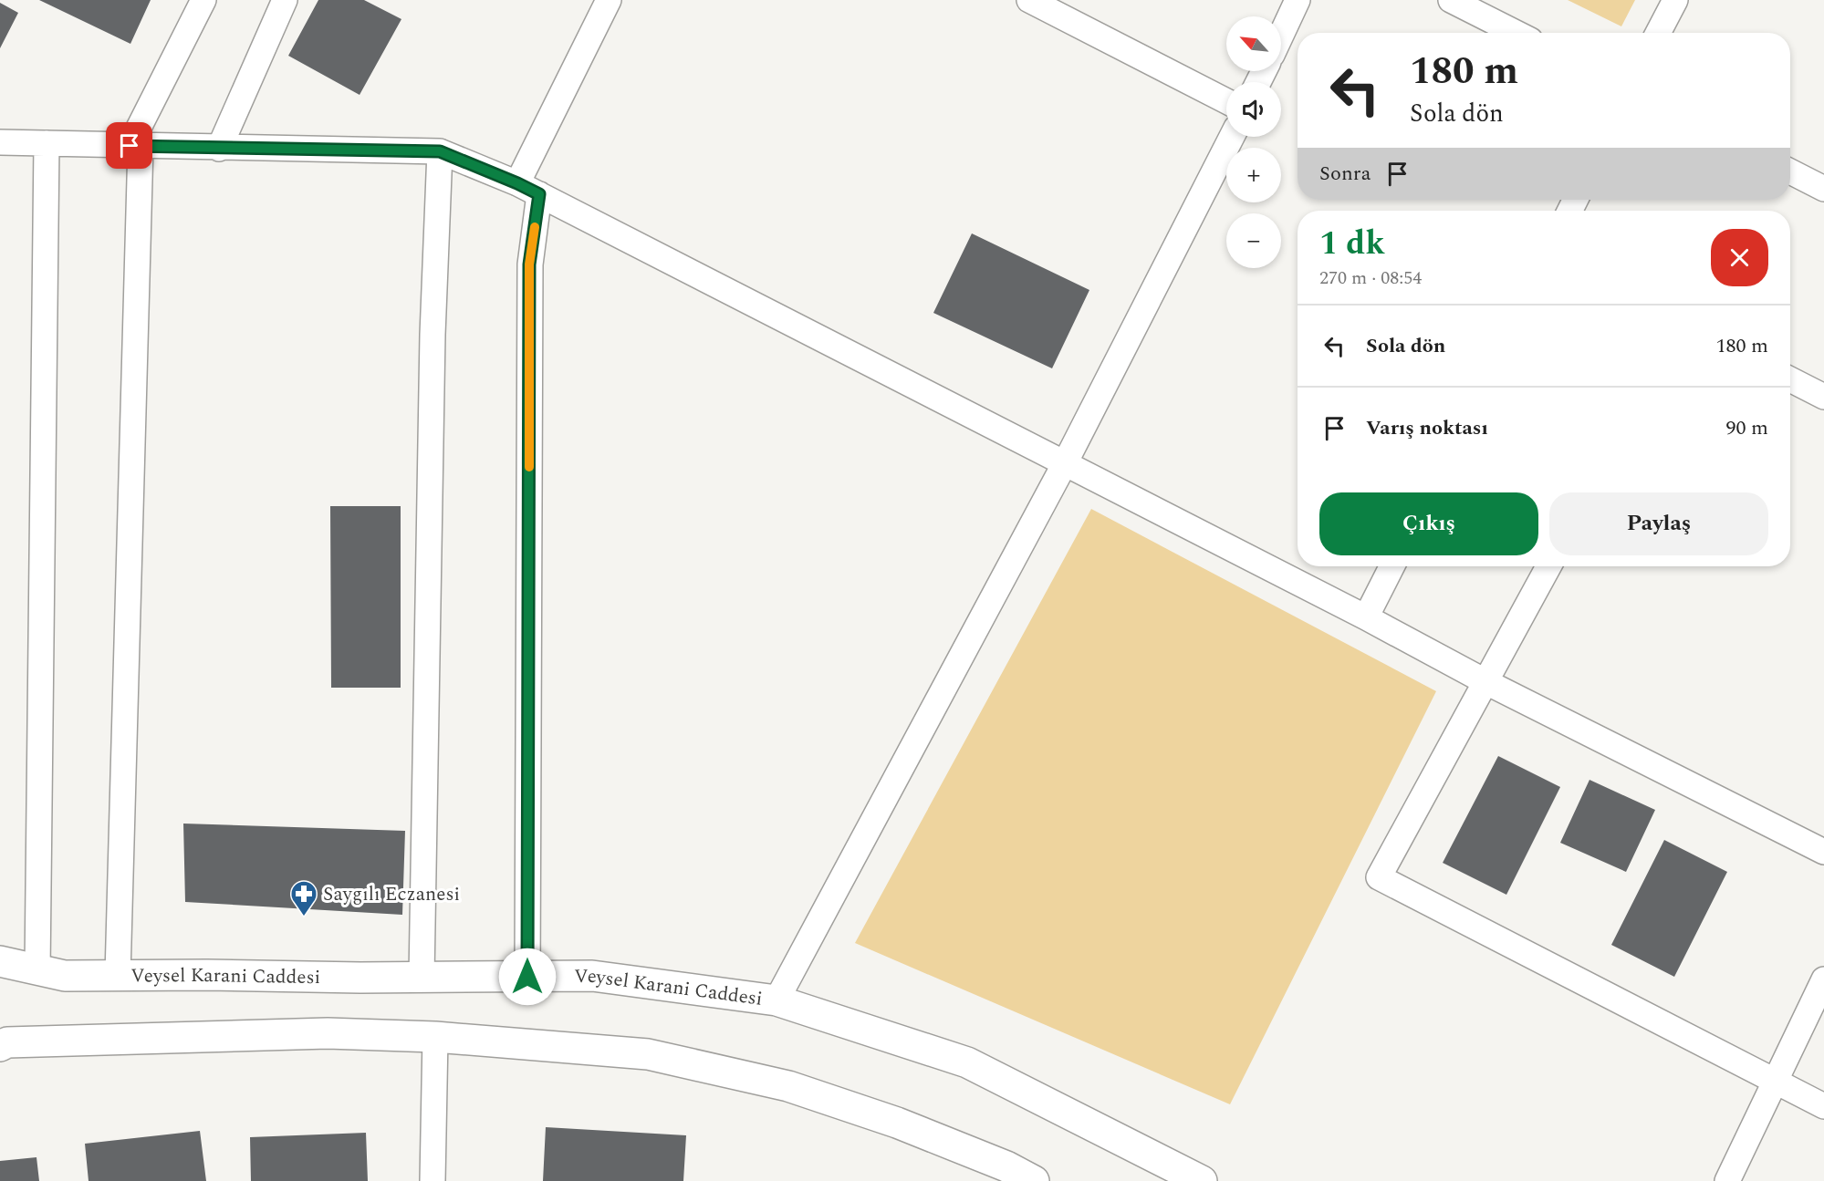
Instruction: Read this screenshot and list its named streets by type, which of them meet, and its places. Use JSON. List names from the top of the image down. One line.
{"streets":{"main road":["Veysel Karani Caddesi"]},"places":{"pharmacy":["Saygılı Eczanesi"]},"north":"top left","page":{"map_buttons":["+","−"],"turn":["180 m","Sola dön"],"then":"Sonra","heading":["1 dk","270 m · 08:54"],"list":[{"name":"Sola dön","value":"180 m"},{"name":"Varış noktası","value":"90 m"}],"buttons":["Çıkış","Paylaş"]}}
